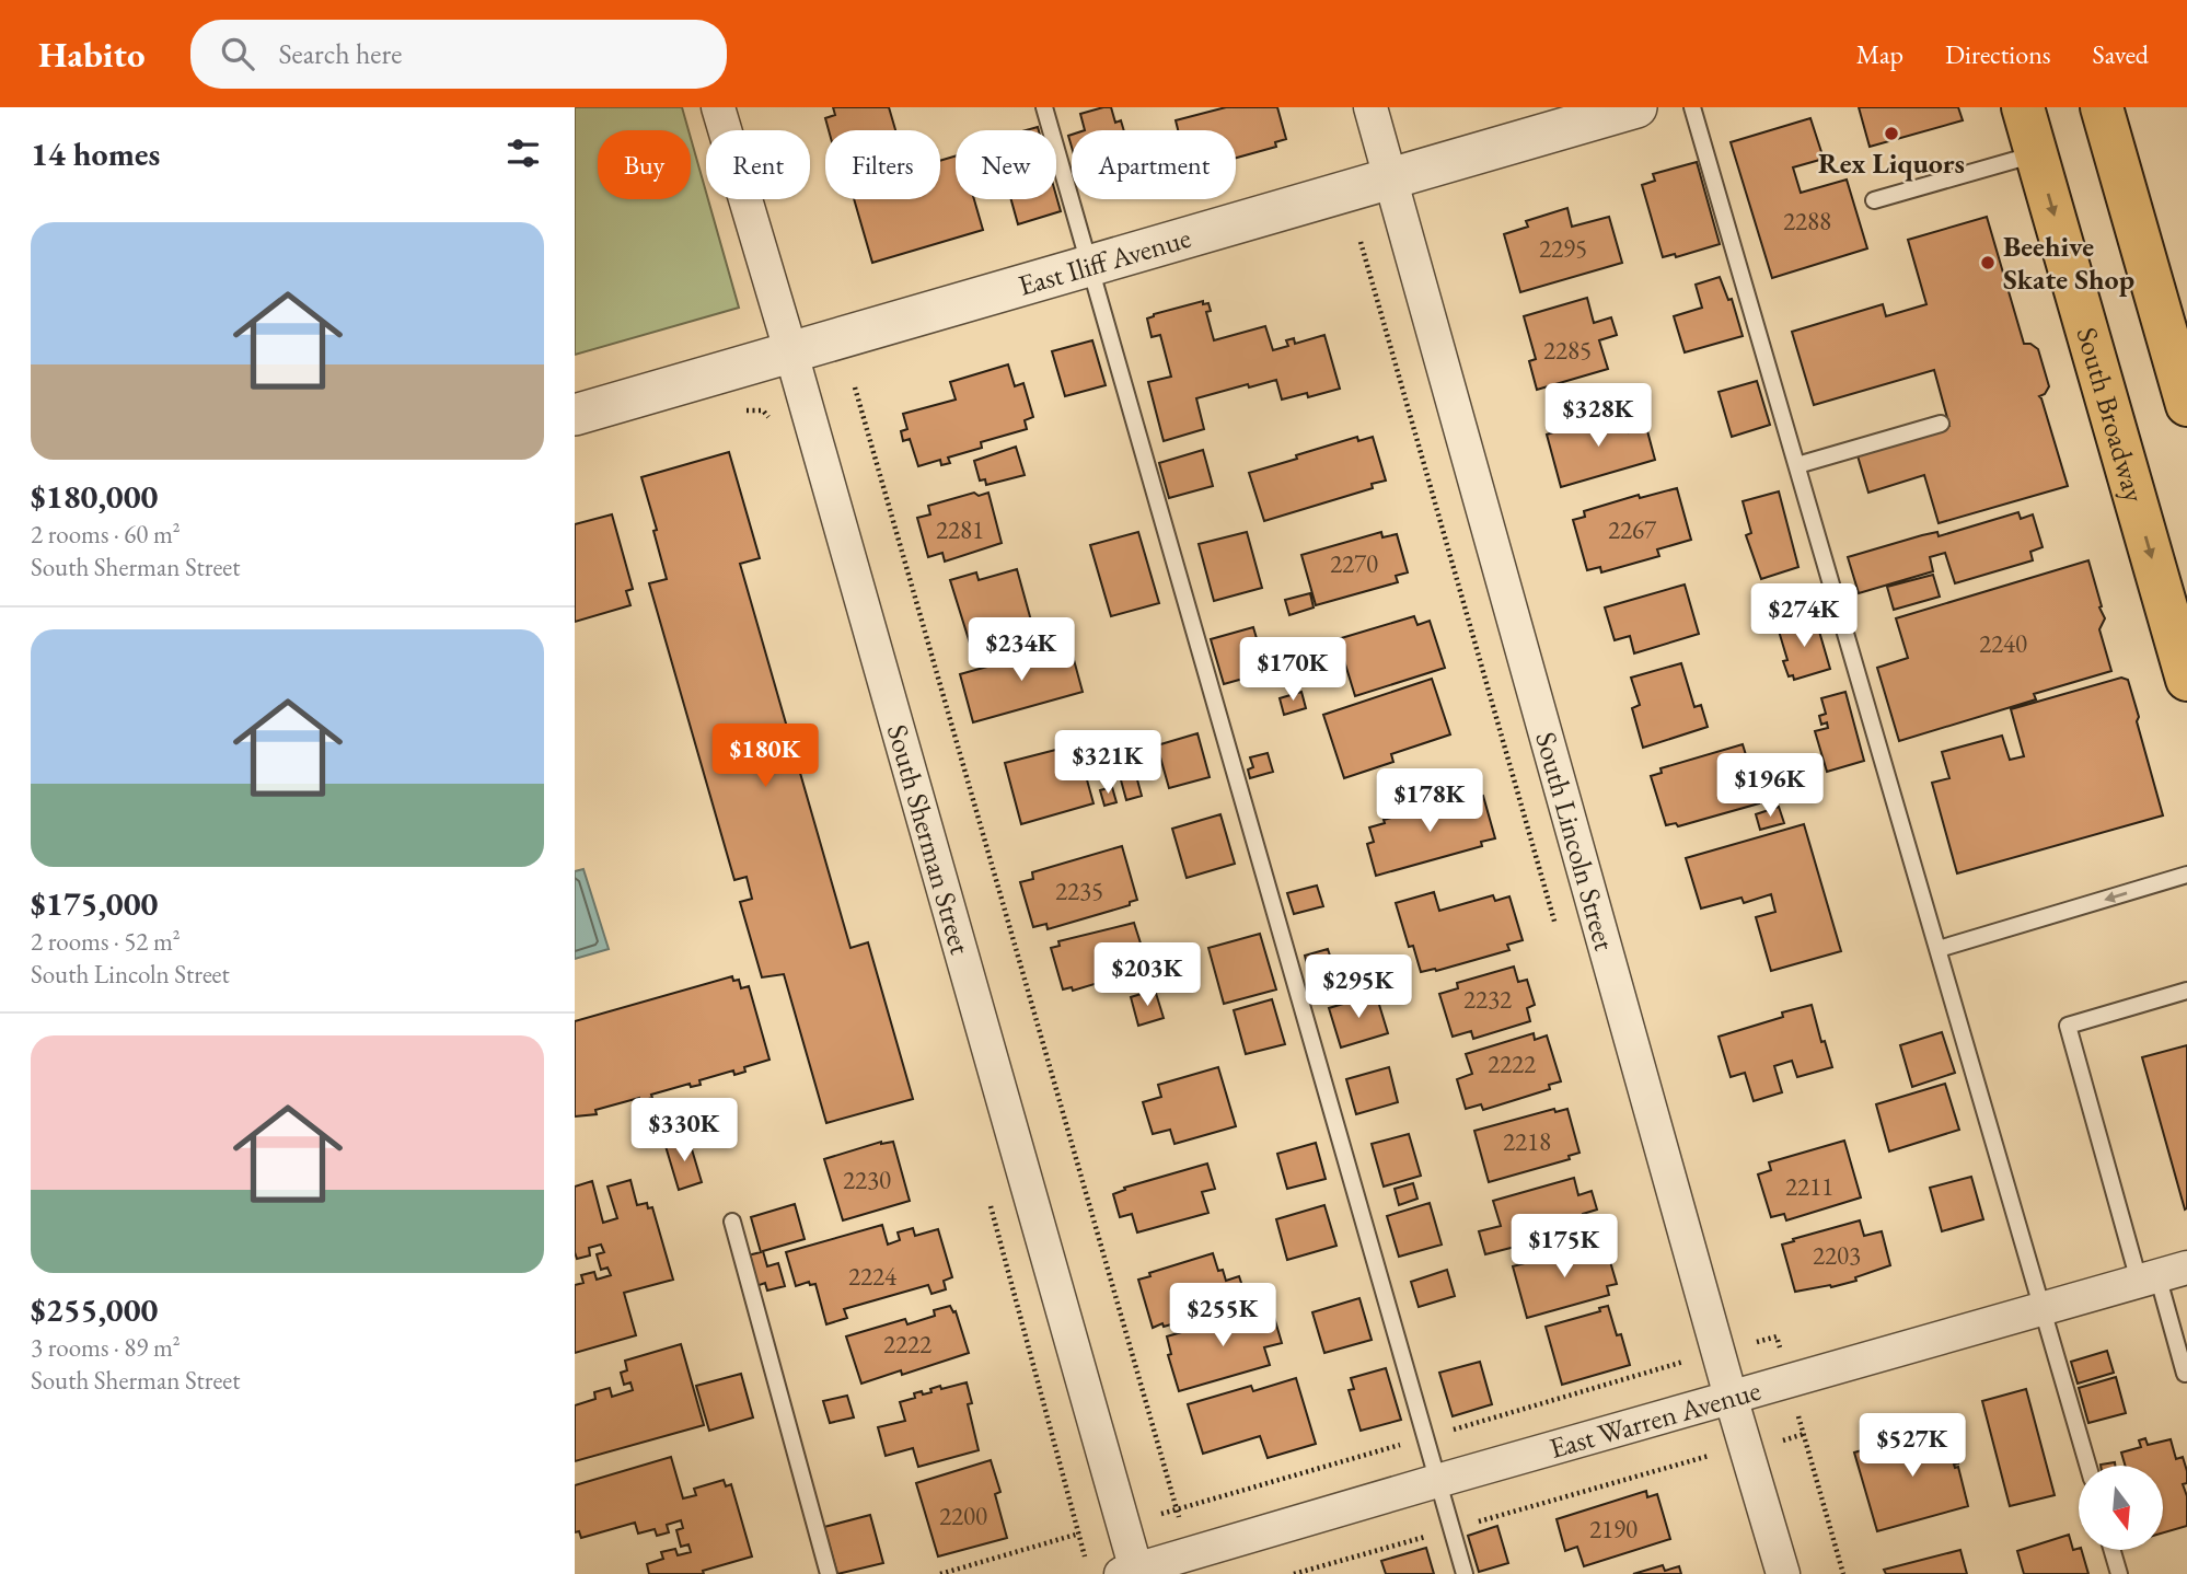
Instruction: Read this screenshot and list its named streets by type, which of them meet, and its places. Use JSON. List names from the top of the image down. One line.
{"streets":{"main road":["South Broadway"],"street":["East Iliff Avenue","South Sherman Street","South Lincoln Street","East Warren Avenue"]},"crossings":[["East Iliff Avenue","South Sherman Street"],["East Iliff Avenue","South Lincoln Street"],["South Sherman Street","East Warren Avenue"],["South Lincoln Street","East Warren Avenue"]],"places":["Rex Liquors","Beehive Skate Shop"],"house_numbers":["2288","2295","2285","2281","2267","2270","2240","2235","2232","2222","2218","2230","2211","2203","2224","2222","2200","2190"],"north":"bottom","page":{"header":"Habito","search":"Search here","nav":["Map","Directions","Saved"],"heading":"14 homes","chip":["Buy","Rent","Filters","New","Apartment"],"list":[{"name":"$180,000","note":"2 rooms · 60 m² · South Sherman Street"},{"name":"$175,000","note":"2 rooms · 52 m² · South Lincoln Street"},{"name":"$255,000","note":"3 rooms · 89 m² · South Sherman Street"}],"price":["$328K","$274K","$234K","$170K","$180K","$321K","$196K","$178K","$203K","$295K","$330K","$175K","$255K","$527K"]}}
